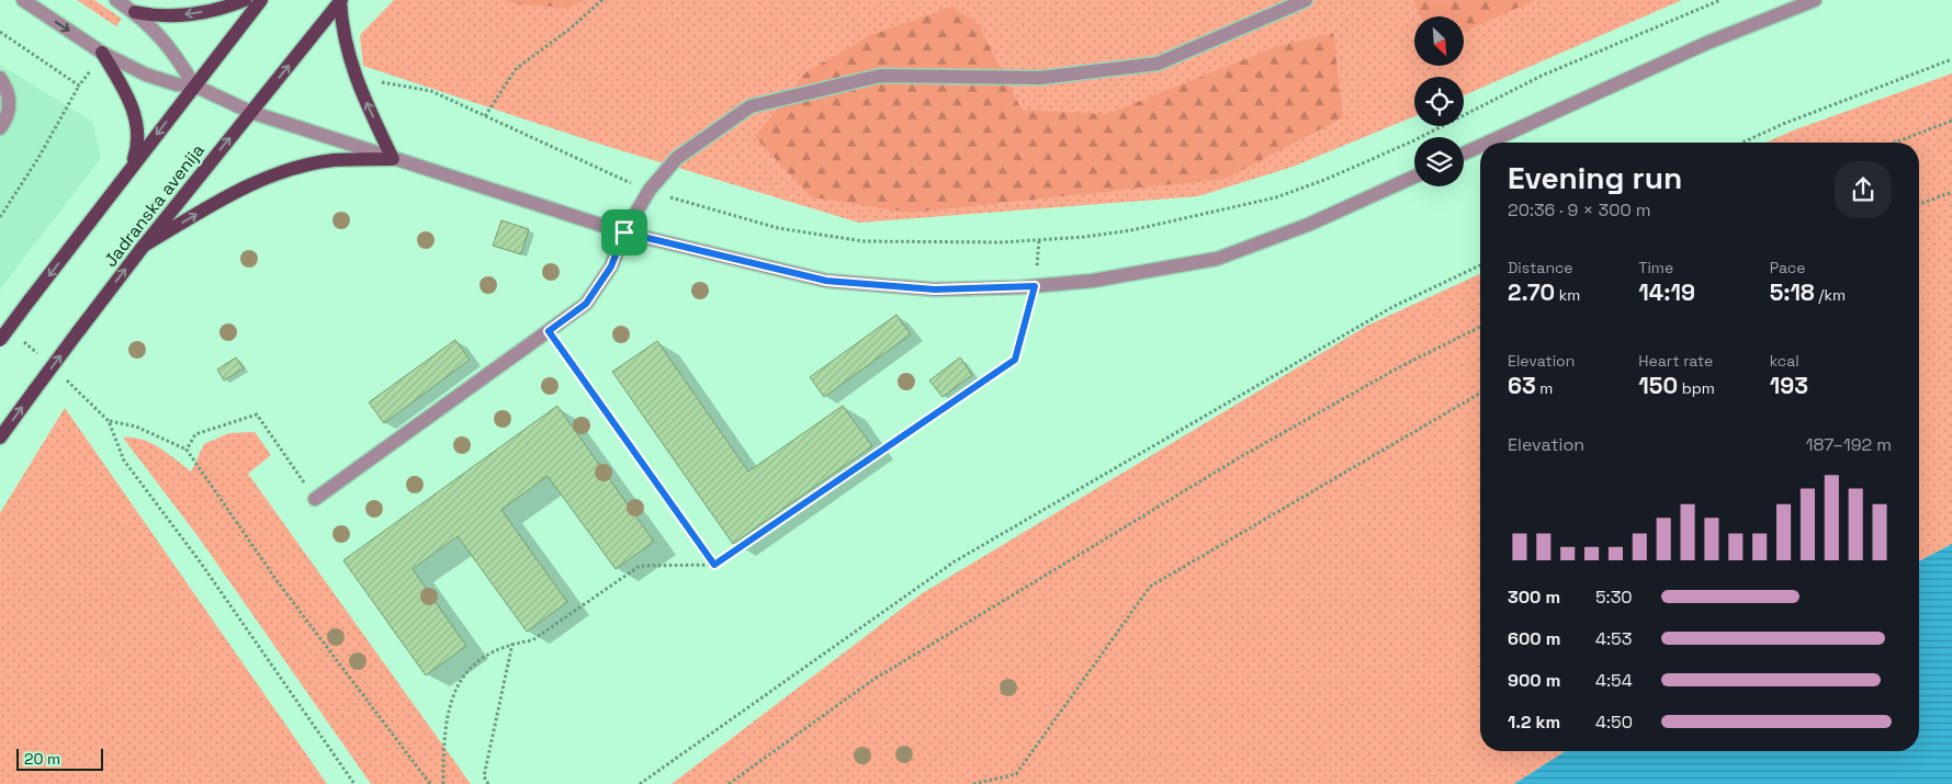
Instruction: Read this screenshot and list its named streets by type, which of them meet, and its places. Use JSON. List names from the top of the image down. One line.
{"streets":{"main road":["Jadranska avenija"]},"scale_bar":"20 m","north":"bottom right","page":{"heading":["Evening run","20:36 · 9 × 300 m"],"stats":[["Distance","2.70 km"],["Time","14:19"],["Pace","5:18 /km"],["Elevation","63 m"],["Heart rate","150 bpm"],["kcal","193"]],"chart":["Elevation","187–192 m"],"list":[{"name":"300 m","note":"5:30"},{"name":"600 m","note":"4:53"},{"name":"900 m","note":"4:54"},{"name":"1.2 km","note":"4:50"}],"scale":"20 m"}}
